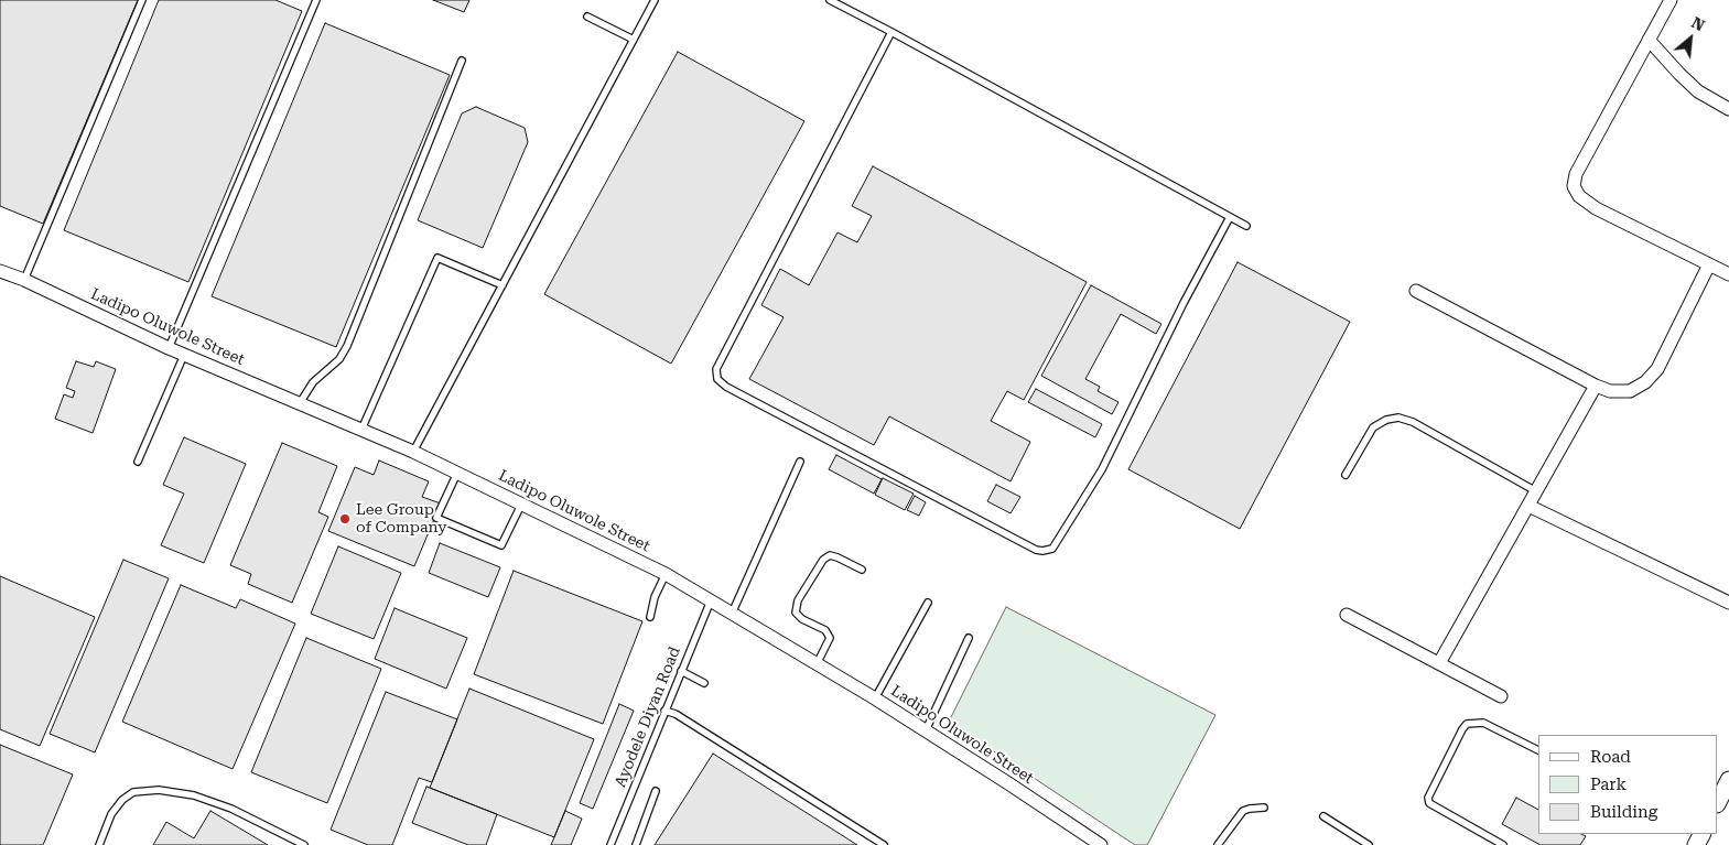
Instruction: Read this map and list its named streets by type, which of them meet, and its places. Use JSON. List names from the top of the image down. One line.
{"streets":{"street":["Ladipo Oluwole Street"],"lane":["Ayodele Diyan Road"]},"crossings":[["Ladipo Oluwole Street","Ayodele Diyan Road"]],"places":["Lee Group of Company"],"legend":["Road","Park","Building"],"north":"top right"}
